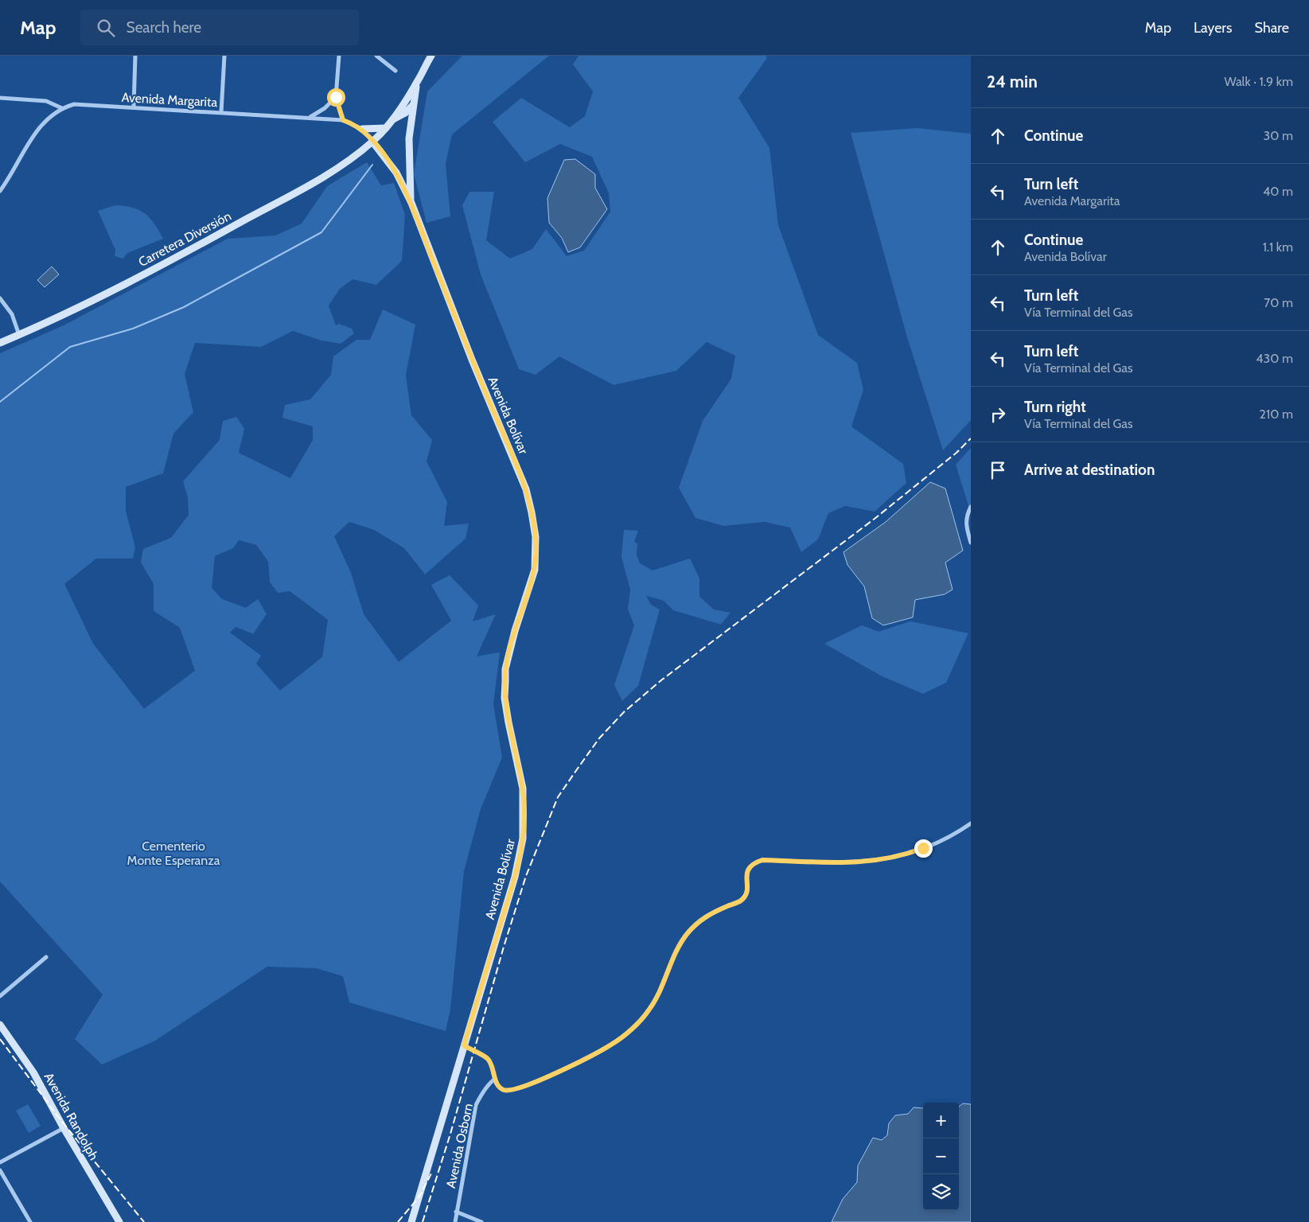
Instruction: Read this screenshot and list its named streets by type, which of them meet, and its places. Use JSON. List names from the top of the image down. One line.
{"streets":{"main road":["Carretera Diversión","Avenida Bolívar","Avenida Randolph"],"street":["Avenida Margarita","Avenida Osborn"]},"crossings":[["Avenida Margarita","Carretera Diversión"],["Avenida Margarita","Avenida Bolívar"],["Carretera Diversión","Avenida Bolívar"]],"parks":["Cementerio Monte Esperanza"],"page":{"header":"Map","search":"Search here","nav":["Map","Layers","Share"],"heading":["24 min","Walk · 1.9 km"],"list":[["Continue","30 m"],["Turn left","Avenida Margarita","40 m"],["Continue","Avenida Bolívar","1.1 km"],["Turn left","Vía Terminal del Gas","70 m"],["Turn left","Vía Terminal del Gas","430 m"],["Turn right","Vía Terminal del Gas","210 m"],"Arrive at destination"],"map_buttons":["+","−"]}}
